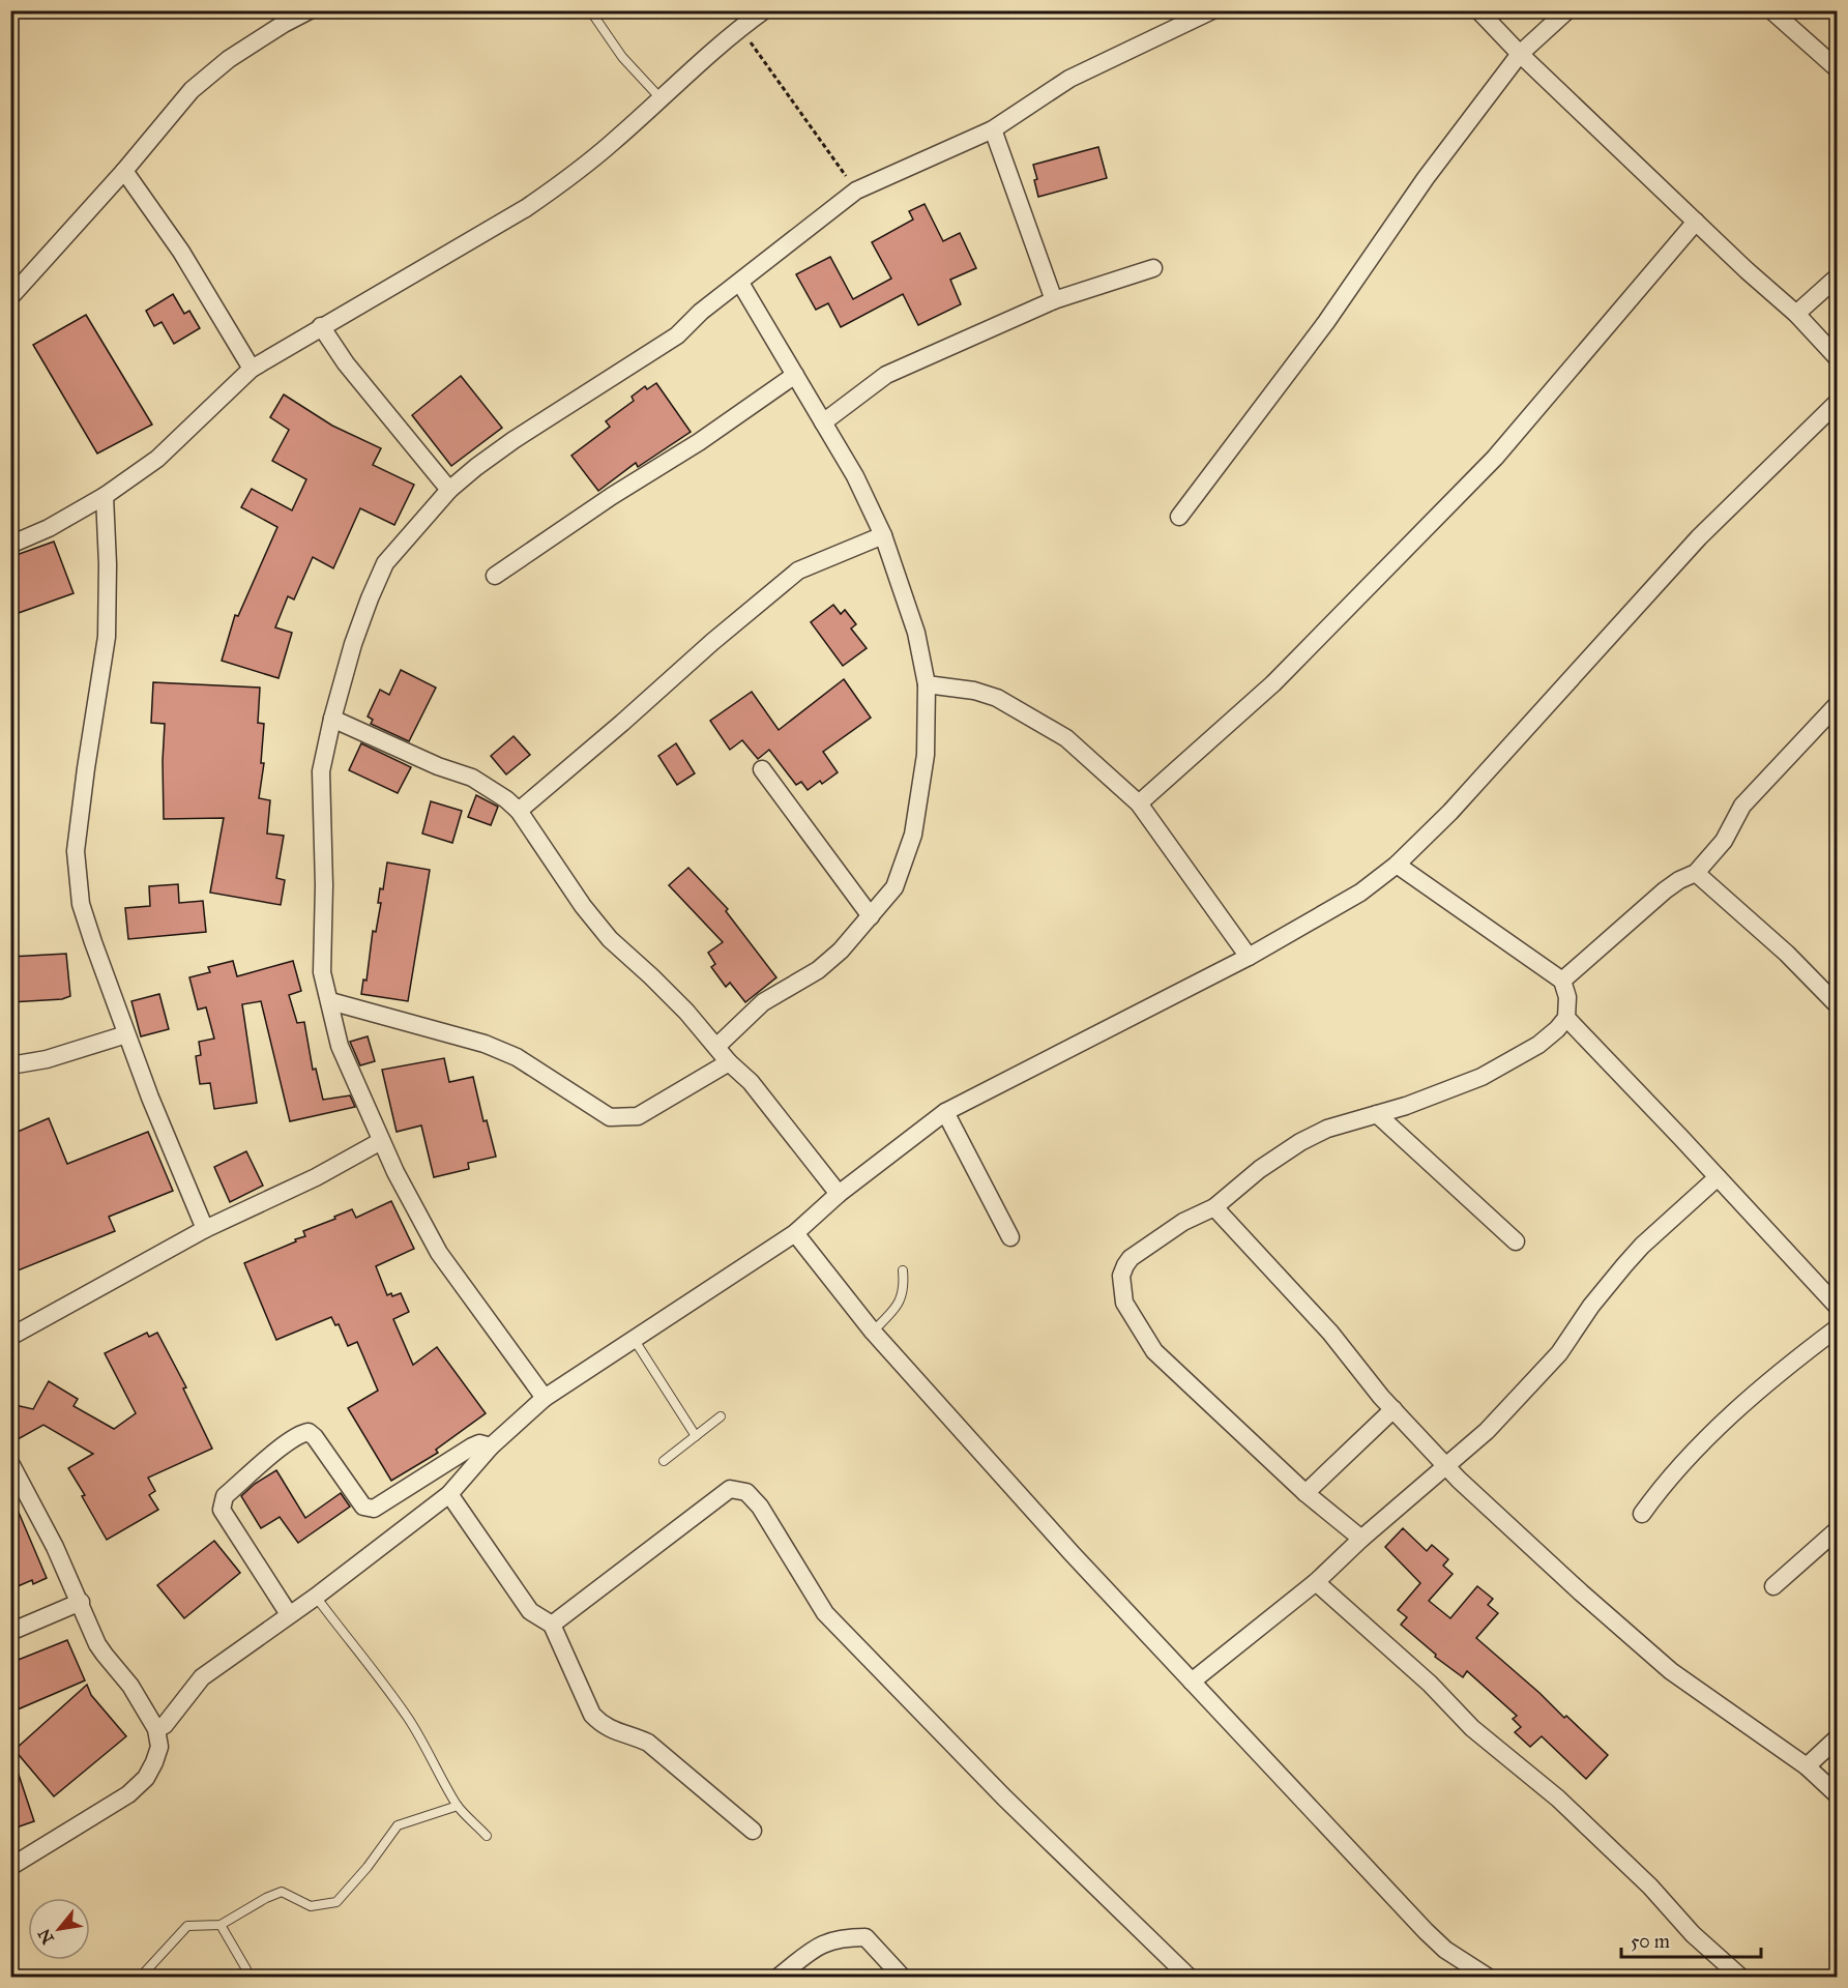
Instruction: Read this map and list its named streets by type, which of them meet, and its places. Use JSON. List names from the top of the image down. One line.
{"scale_bar":"50 m","north":"bottom left"}
